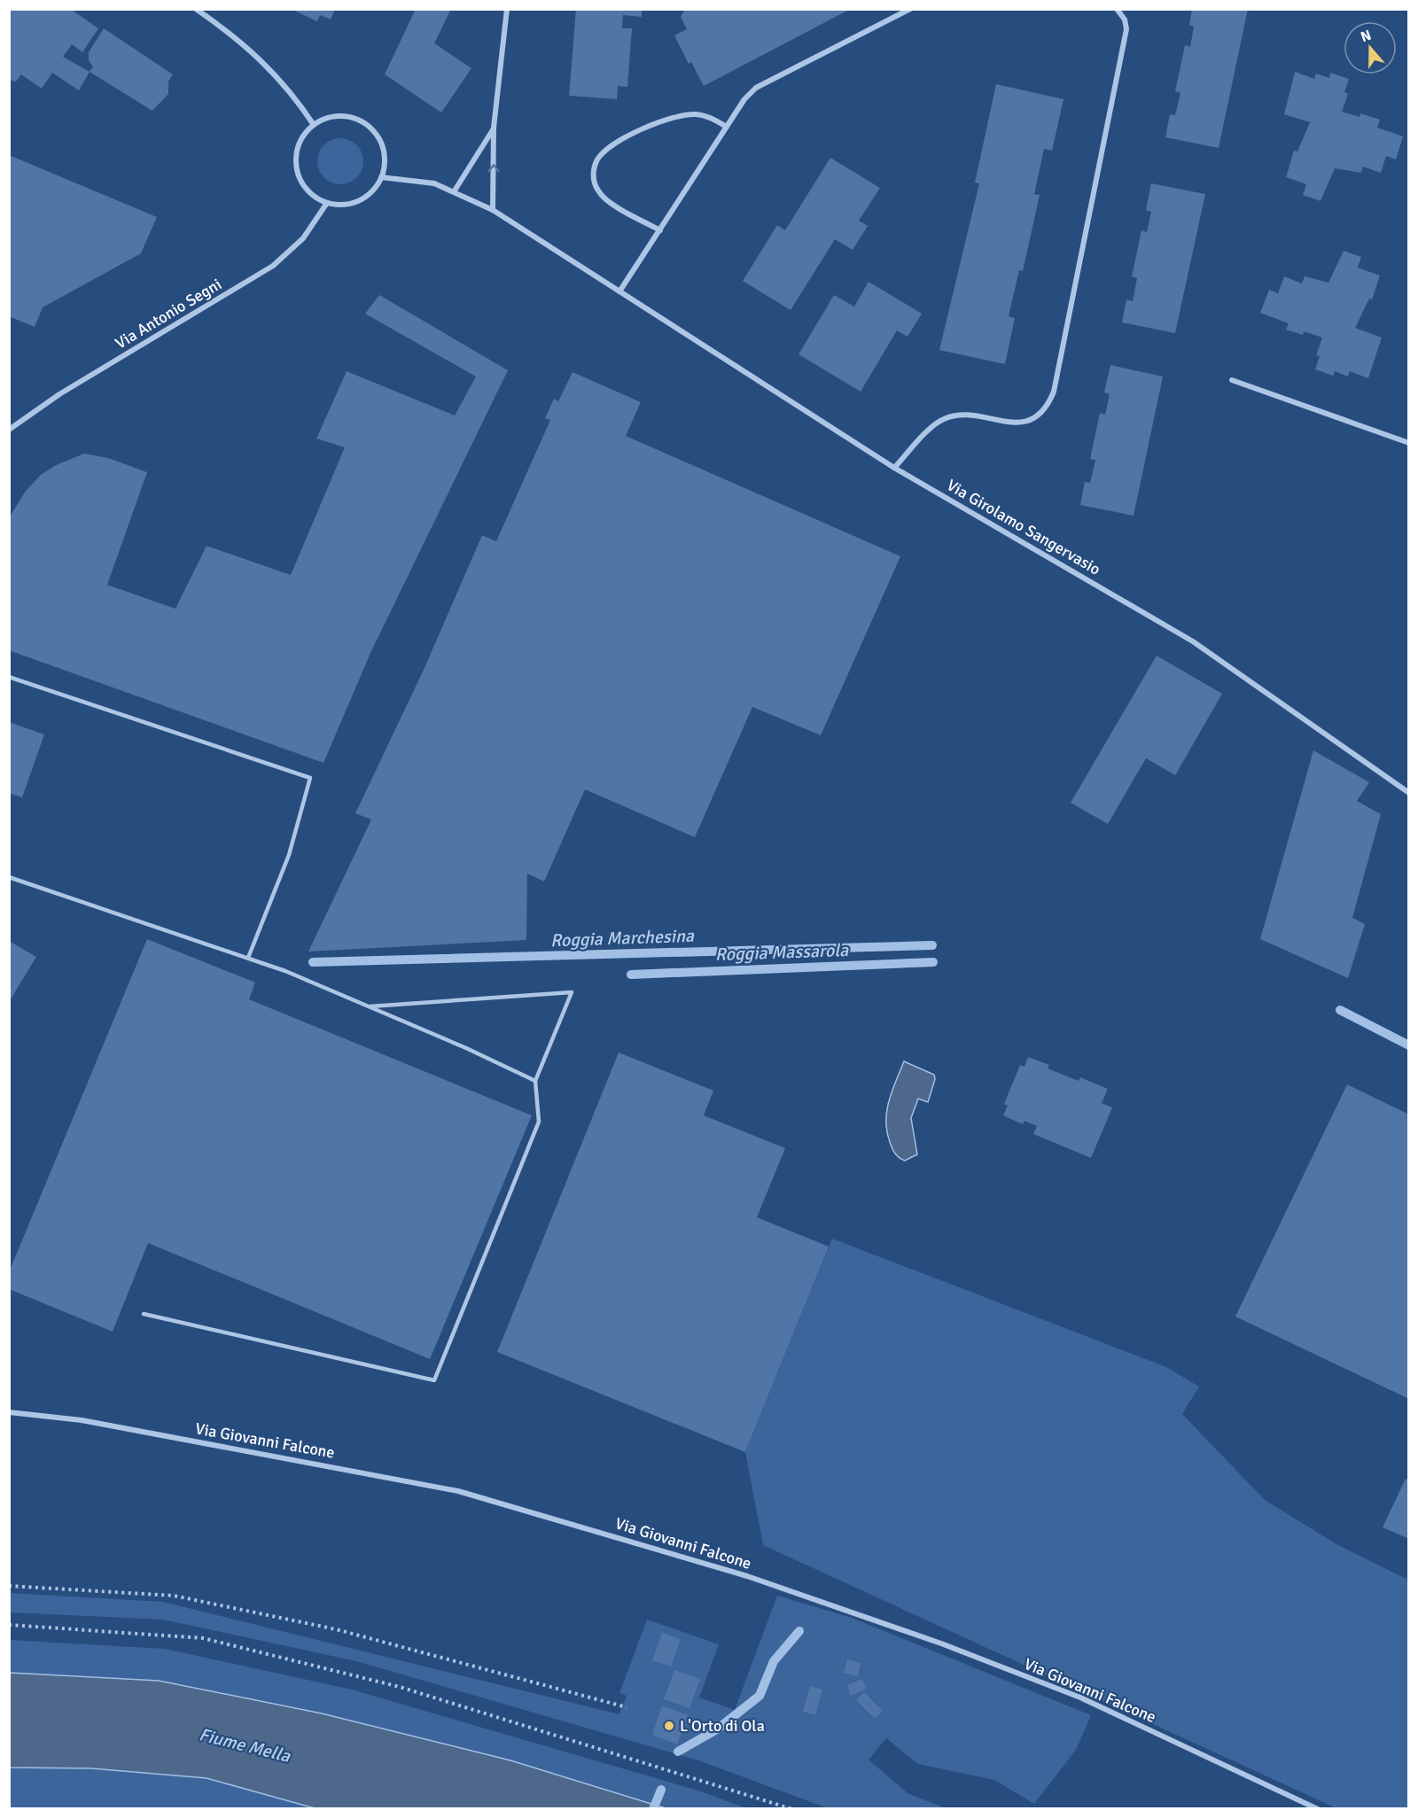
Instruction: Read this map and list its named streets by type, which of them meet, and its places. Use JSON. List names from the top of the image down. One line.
{"streets":{"street":["Via Antonio Segni","Via Girolamo Sangervasio","Via Giovanni Falcone"]},"crossings":[["Via Antonio Segni","Via Girolamo Sangervasio"]],"water":["Roggia Marchesina","Roggia Massarola","Fiume Mella"],"places":["L'Orto di Ola"],"north":"top"}
